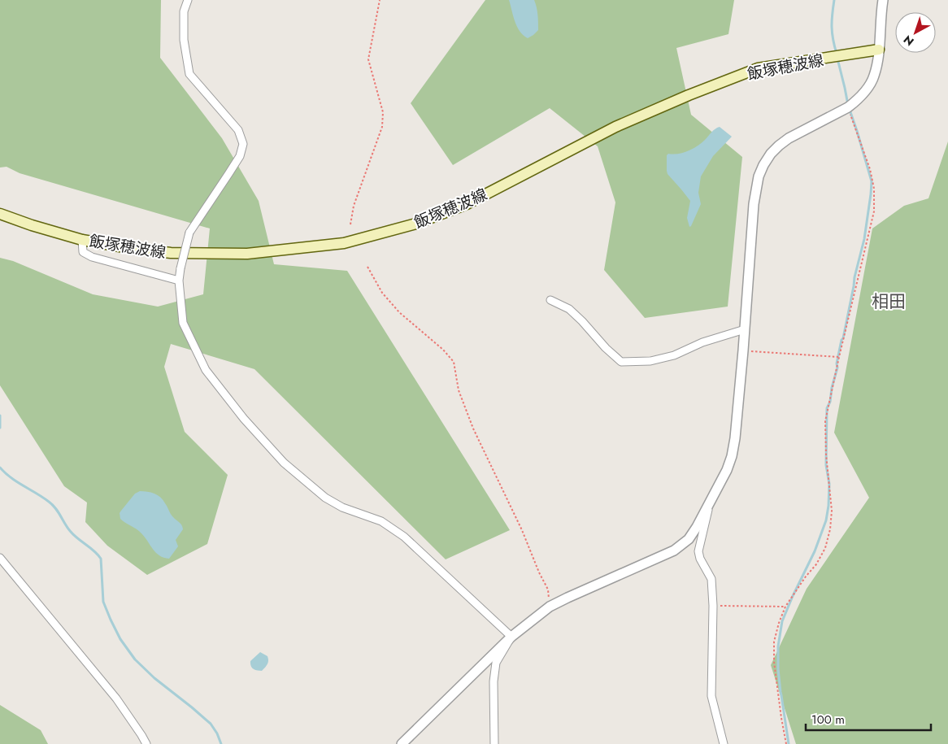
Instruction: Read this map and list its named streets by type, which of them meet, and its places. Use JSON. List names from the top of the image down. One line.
{"streets":{"main road":["飯塚穂波線"]},"districts":["相田"],"scale_bar":"100 m","north":"bottom left"}
